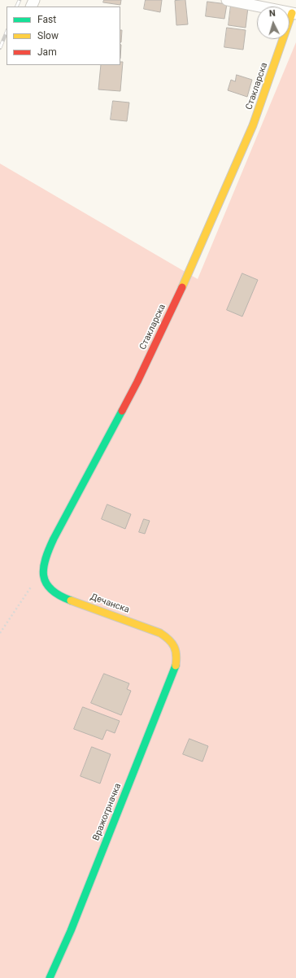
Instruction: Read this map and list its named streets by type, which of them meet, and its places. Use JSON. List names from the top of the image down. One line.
{"streets":{"street":["Стакларска","Дечанска","Вражогрначка"]},"crossings":[["Стакларска","Дечанска"],["Дечанска","Вражогрначка"]],"legend":["Fast","Slow","Jam"],"north":"top"}
